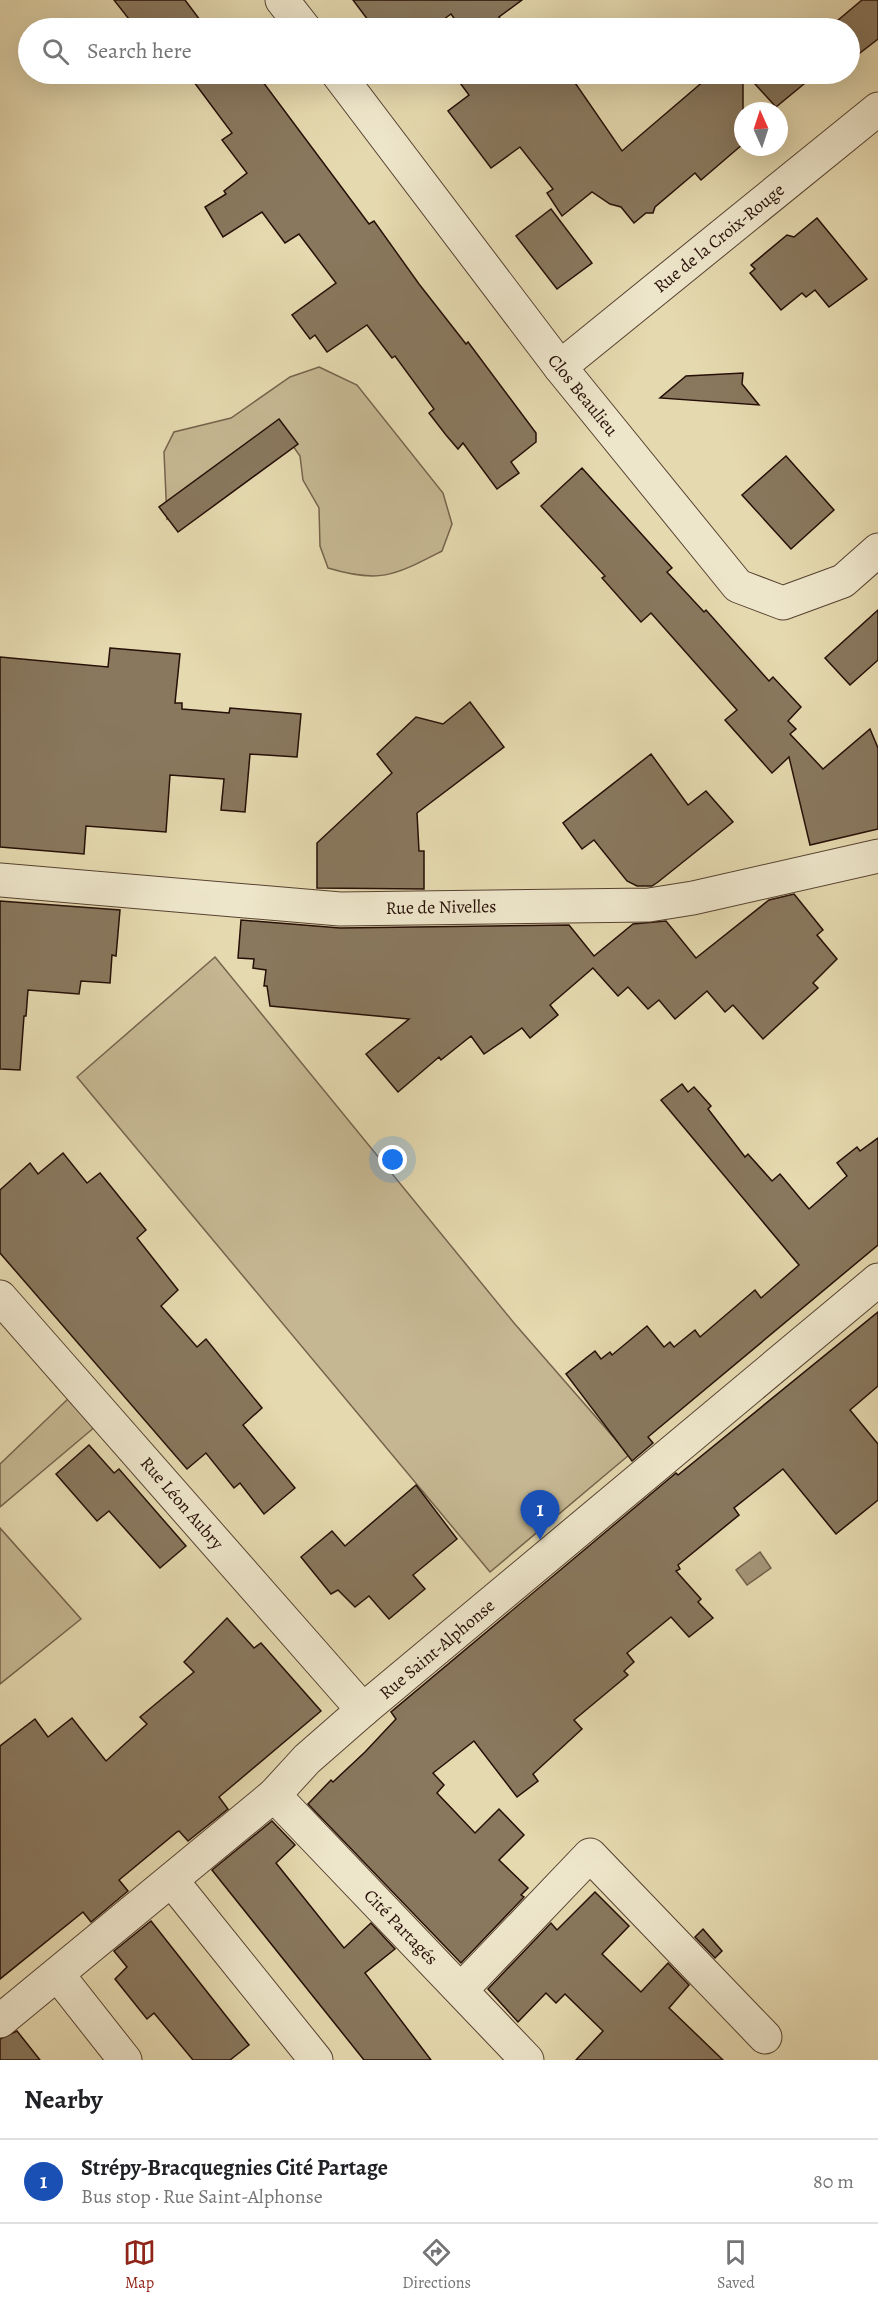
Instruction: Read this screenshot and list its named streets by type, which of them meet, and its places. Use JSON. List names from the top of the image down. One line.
{"streets":{"street":["Rue de la Croix-Rouge","Clos Beaulieu","Rue de Nivelles","Rue Léon Aubry","Rue Saint-Alphonse","Cité Partagés"]},"crossings":[["Rue de la Croix-Rouge","Clos Beaulieu"],["Rue Léon Aubry","Rue Saint-Alphonse"],["Rue Saint-Alphonse","Cité Partagés"]],"north":"top","page":{"search":"Search here","pins":"1","heading":"Nearby","list":[{"mark":"1","name":"Strépy-Bracquegnies Cité Partage","note":"Bus stop · Rue Saint-Alphonse","value":"80 m"}],"nav":["Map","Directions","Saved"]}}
